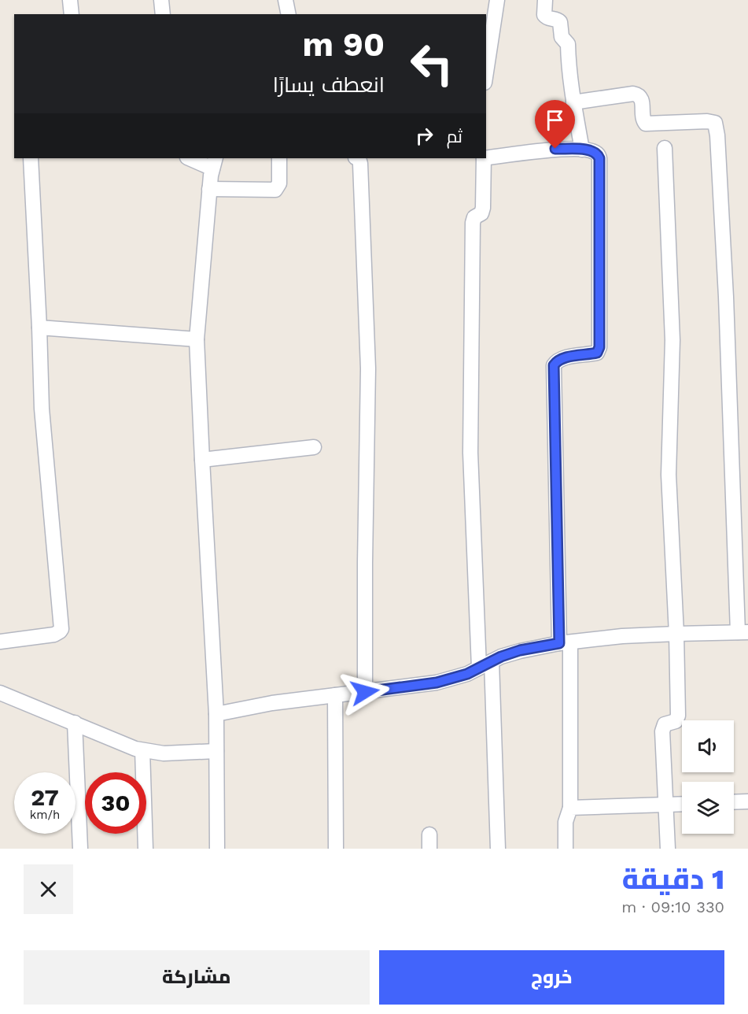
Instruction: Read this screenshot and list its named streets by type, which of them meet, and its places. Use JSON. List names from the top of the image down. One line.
{"page":{"turn":["90 m","انعطف يسارًا"],"then":"ثم","speed":"27 km/h","limit":"30","heading":["1 دقيقة","330 m · 09:10"],"buttons":["خروج","مشاركة"]}}
